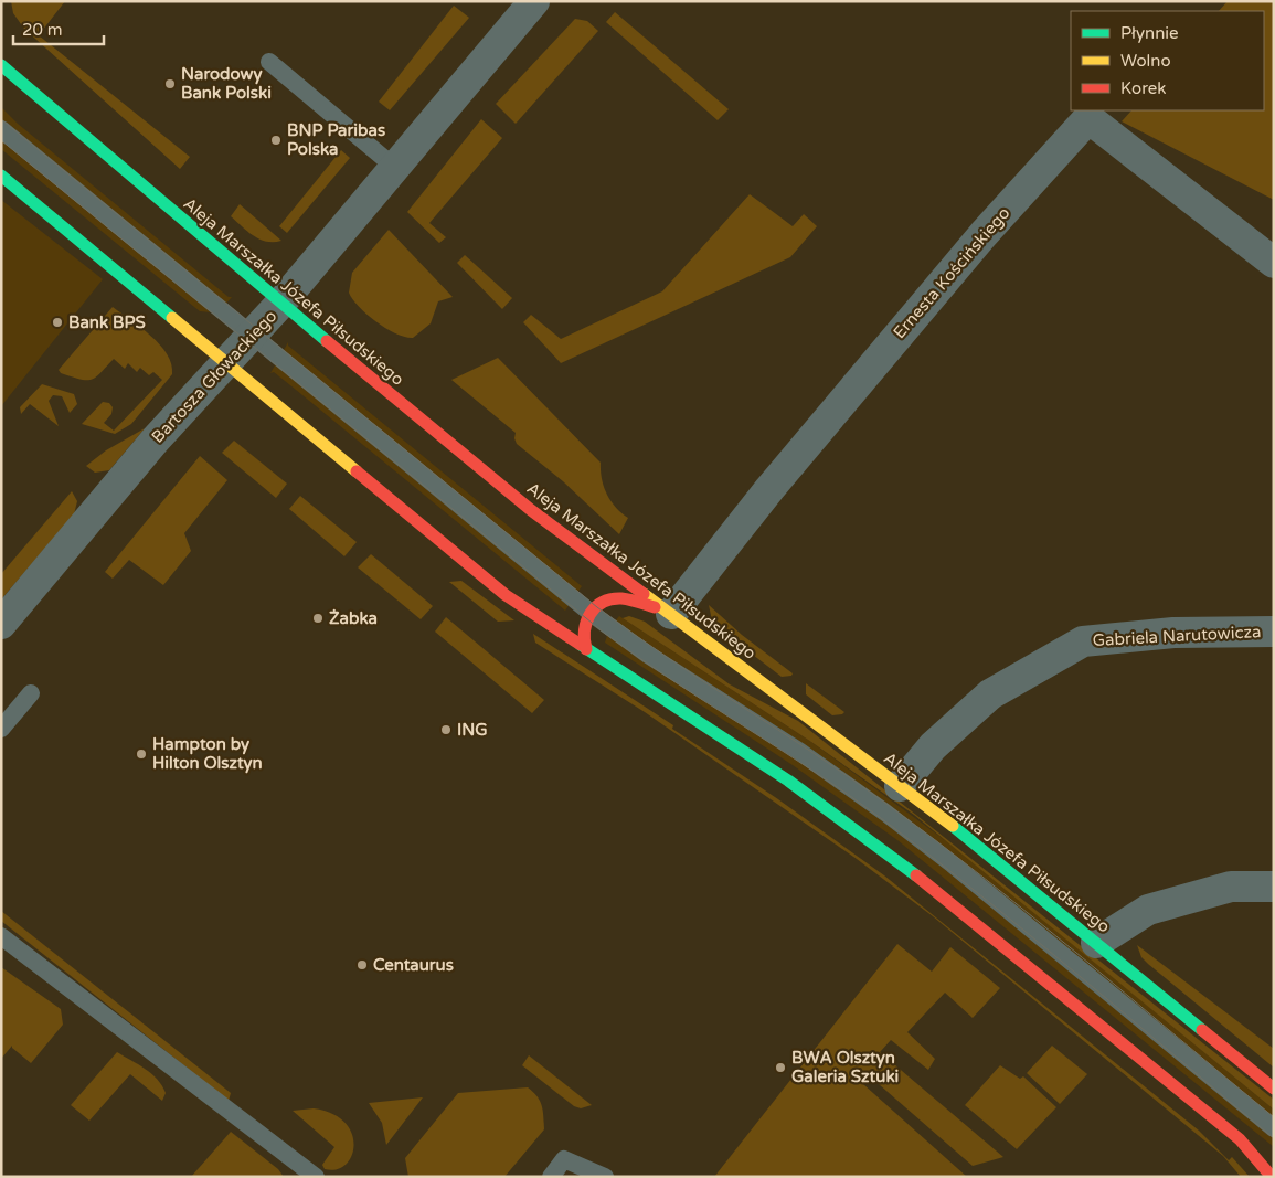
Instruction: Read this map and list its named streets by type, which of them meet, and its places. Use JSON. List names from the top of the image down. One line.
{"streets":{"street":["Ernesta Kościńskiego","Aleja Marszałka Józefa Piłsudskiego","Bartosza Głowackiego","Gabriela Narutowicza"]},"crossings":[["Ernesta Kościńskiego","Aleja Marszałka Józefa Piłsudskiego"],["Aleja Marszałka Józefa Piłsudskiego","Bartosza Głowackiego"],["Aleja Marszałka Józefa Piłsudskiego","Gabriela Narutowicza"]],"places":["Narodowy Bank Polski","BNP Paribas Polska","Bank BPS","Żabka","ING","Hampton by Hilton Olsztyn","Centaurus","BWA Olsztyn Galeria Sztuki"],"legend":["Płynnie","Wolno","Korek"],"scale_bar":"20 m"}
